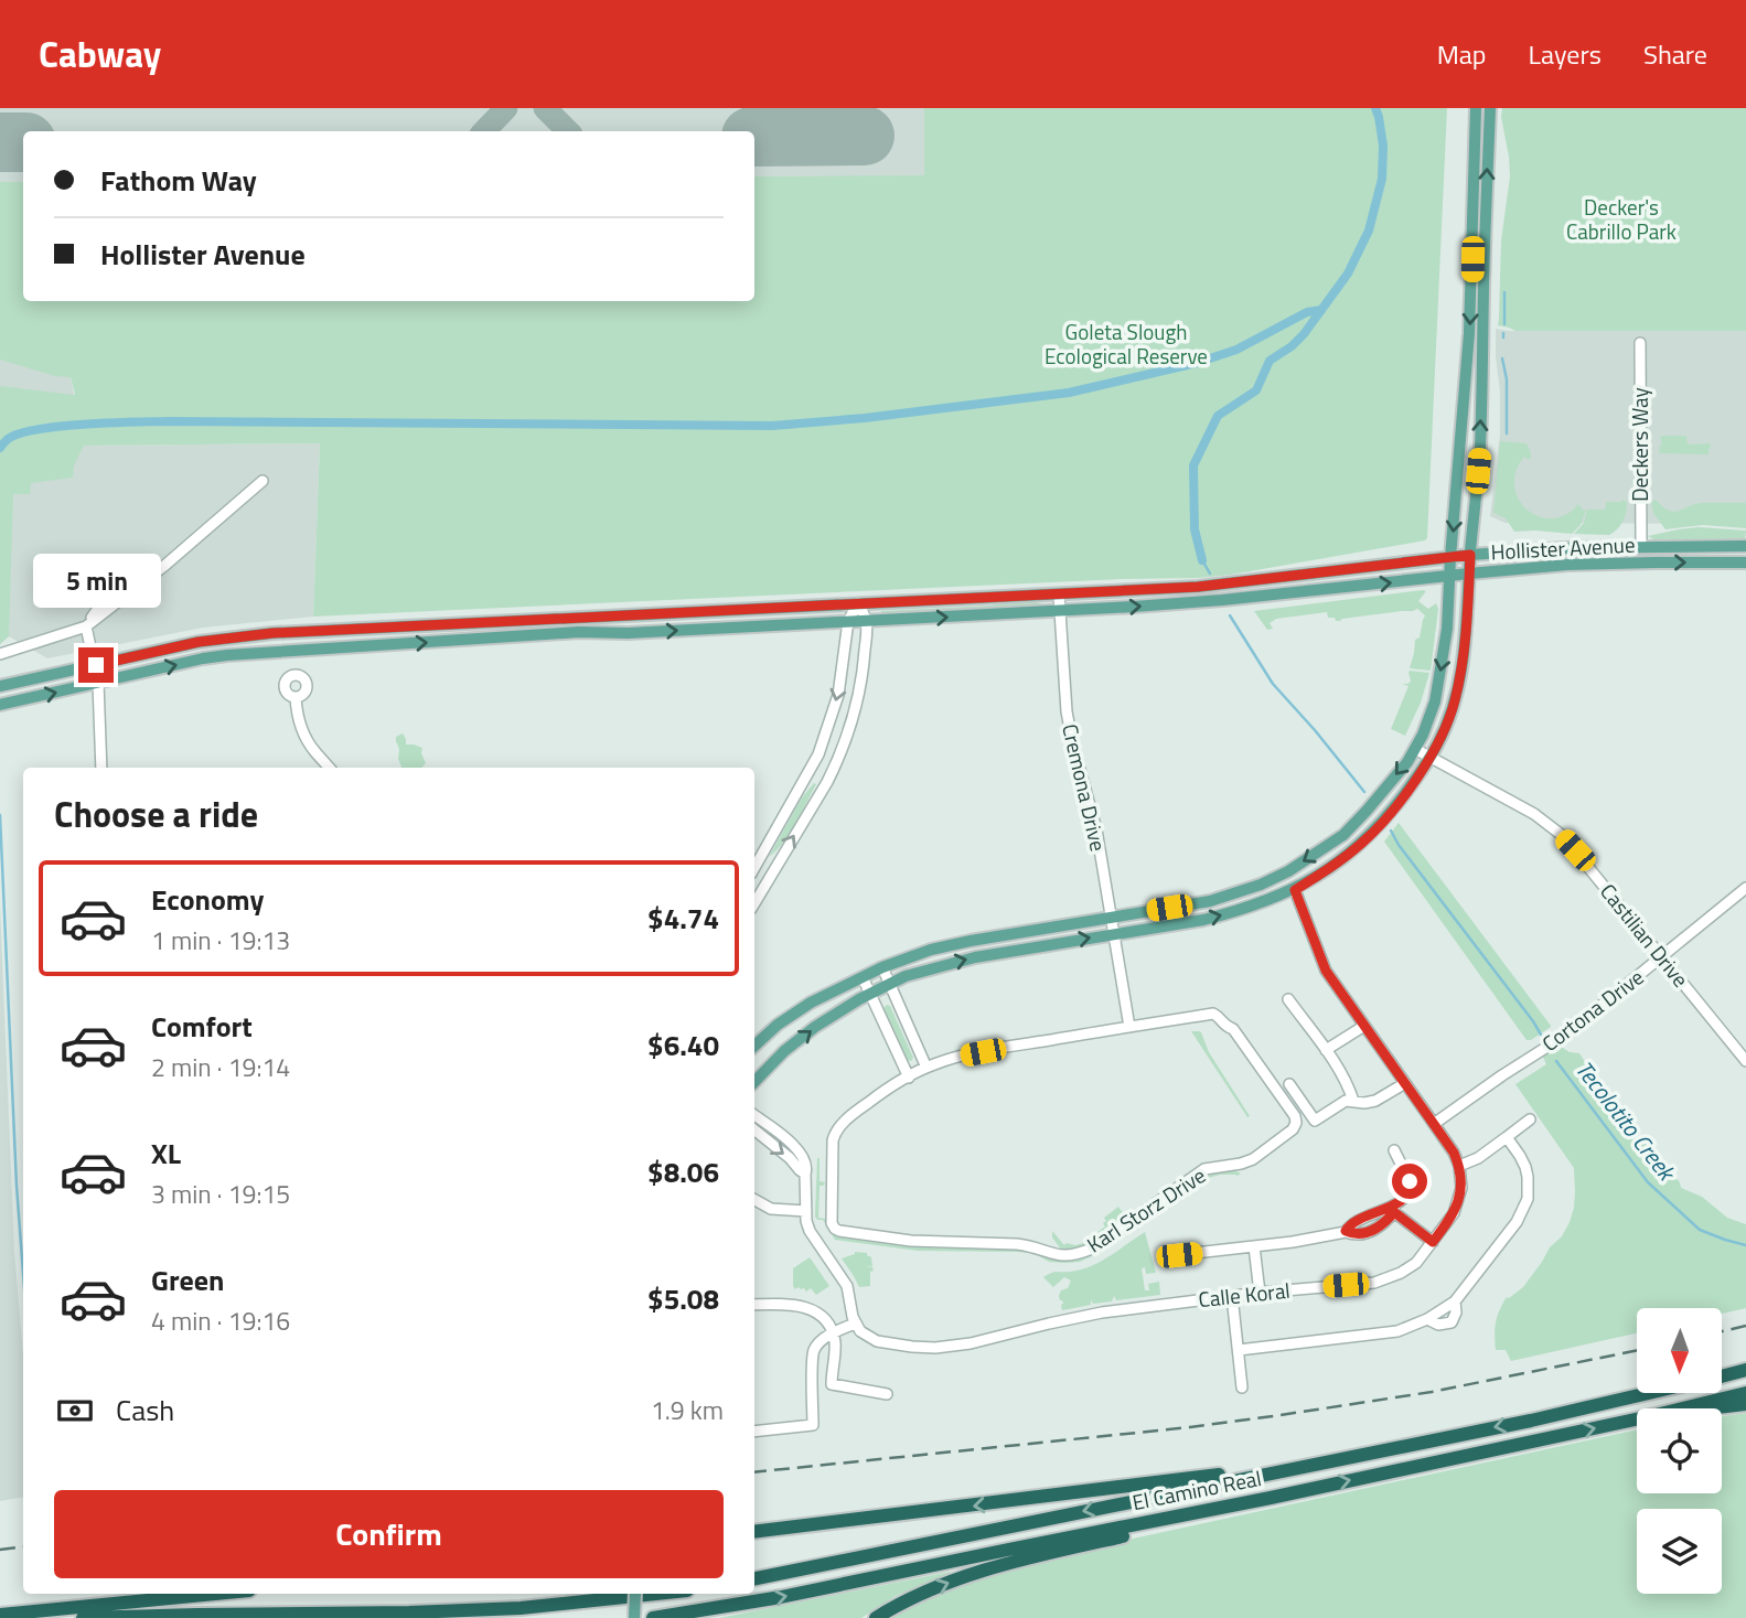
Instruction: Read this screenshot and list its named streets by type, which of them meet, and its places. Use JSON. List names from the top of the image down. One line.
{"streets":{"highway":["El Camino Real"],"main road":["Hollister Avenue"],"street":["Deckers Way","Cremona Drive","Castilian Drive","Cortona Drive","Karl Storz Drive","Calle Koral"]},"crossings":[["Deckers Way","Hollister Avenue"],["Hollister Avenue","Cremona Drive"],["Cremona Drive","Karl Storz Drive"],["Castilian Drive","Cortona Drive"]],"water":["Tecolotito Creek"],"parks":["Decker's Cabrillo Park","Goleta Slough Ecological Reserve"],"north":"bottom","page":{"header":"Cabway","nav":["Map","Layers","Share"],"banner":["Fathom Way","Hollister Avenue"],"bubble":"5 min","heading":"Choose a ride","list":[{"name":"Economy","note":"1 min · 19:13","value":"$4.74"},{"name":"Comfort","note":"2 min · 19:14","value":"$6.40"},{"name":"XL","note":"3 min · 19:15","value":"$8.06"},{"name":"Green","note":"4 min · 19:16","value":"$5.08"}],"pay":["Cash","1.9 km"],"buttons":"Confirm"}}
